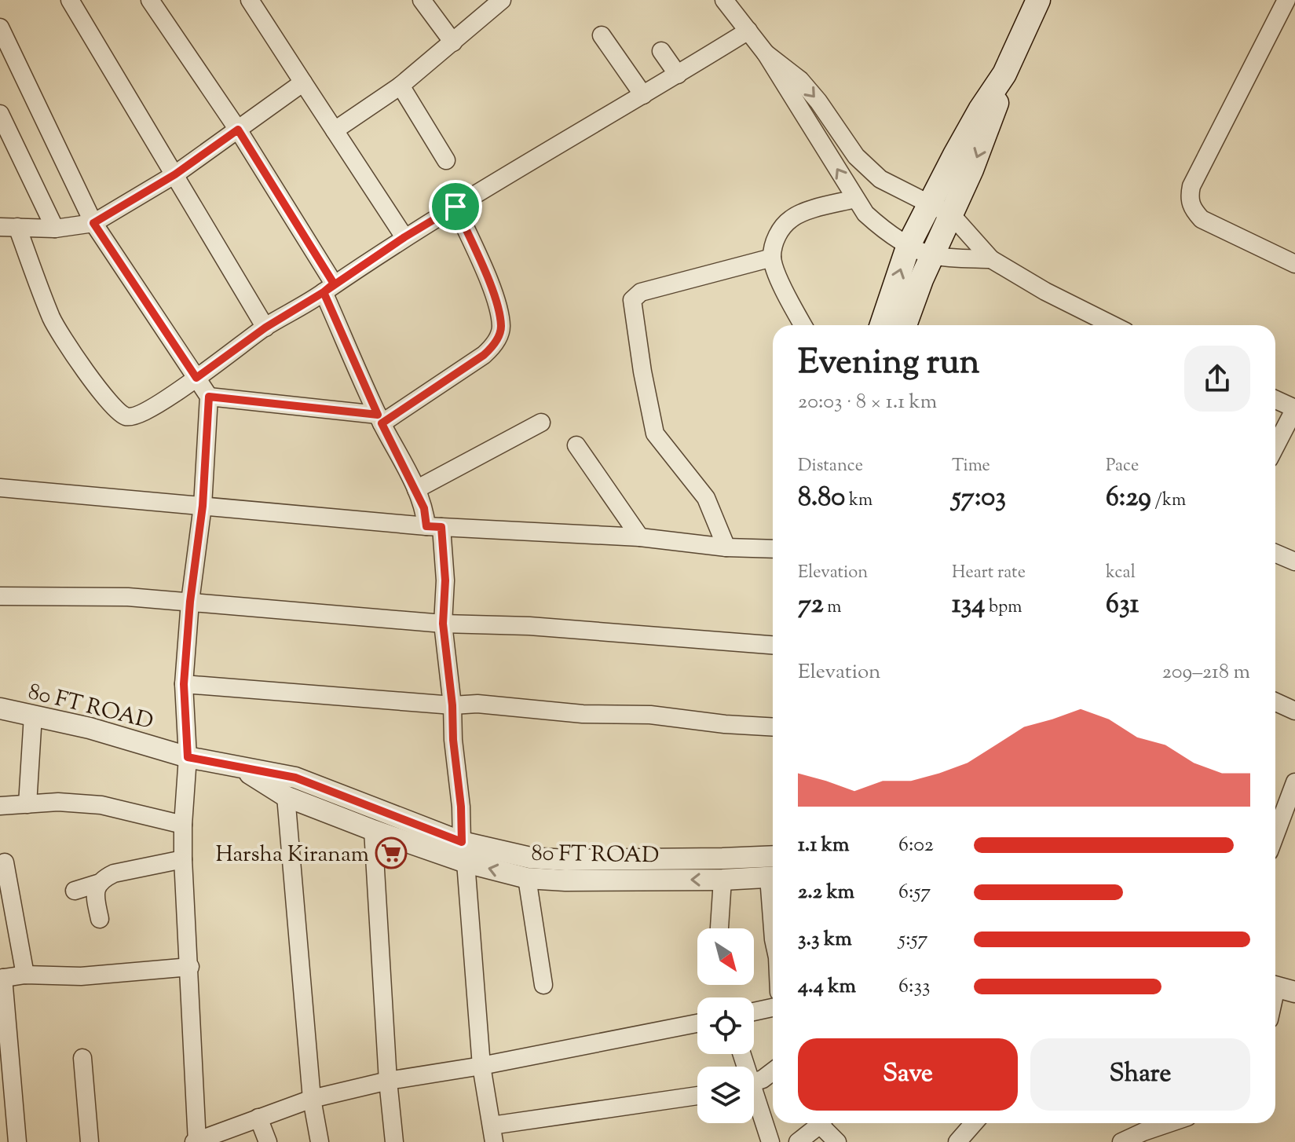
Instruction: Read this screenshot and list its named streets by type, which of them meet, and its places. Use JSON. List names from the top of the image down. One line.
{"streets":{"street":["80 FT ROAD"]},"places":{"supermarket":["Harsha Kiranam"]},"north":"bottom right","page":{"heading":["Evening run","20:03 · 8 × 1.1 km"],"stats":[["Distance","8.80 km"],["Time","57:03"],["Pace","6:29 /km"],["Elevation","72 m"],["Heart rate","134 bpm"],["kcal","631"]],"chart":["Elevation","209–218 m"],"list":[{"name":"1.1 km","note":"6:02"},{"name":"2.2 km","note":"6:57"},{"name":"3.3 km","note":"5:57"},{"name":"4.4 km","note":"6:33"}],"buttons":["Save","Share"]}}
